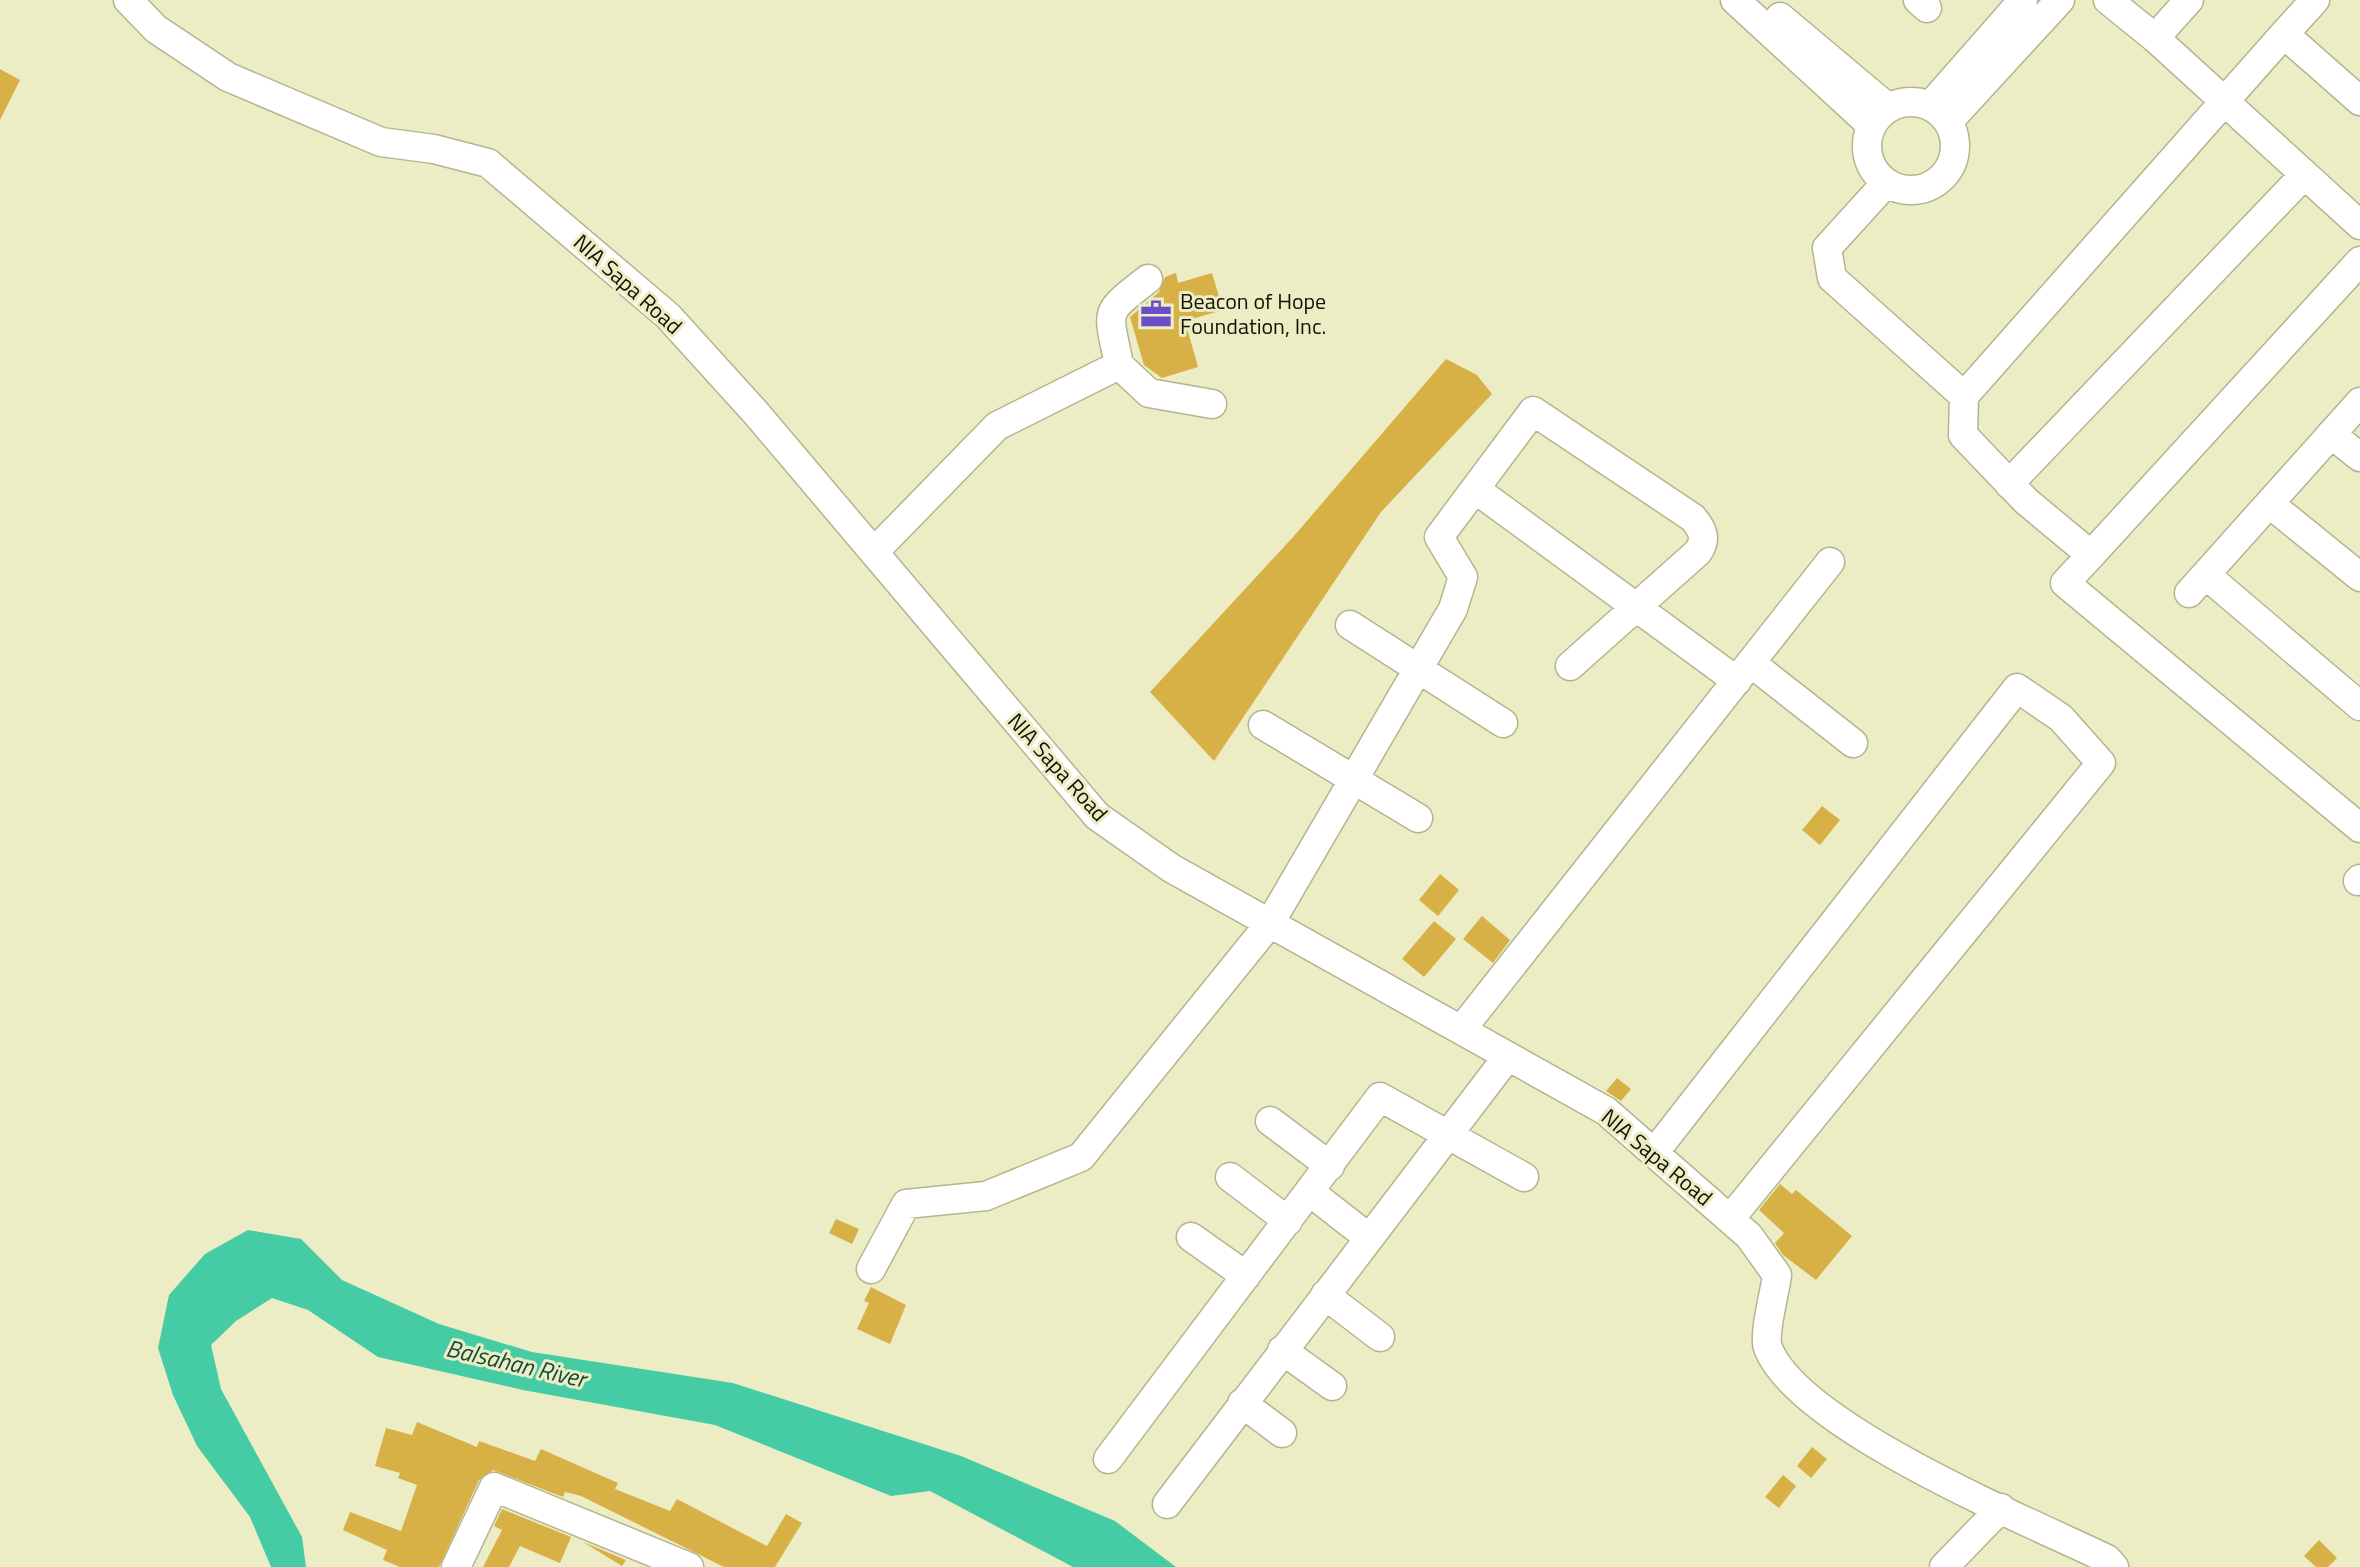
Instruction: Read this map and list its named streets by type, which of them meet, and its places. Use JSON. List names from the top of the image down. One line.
{"streets":{"street":["NIA Sapa Road"]},"water":["Balsahan River"],"places":{"office":["Beacon of Hope Foundation, Inc."]}}
